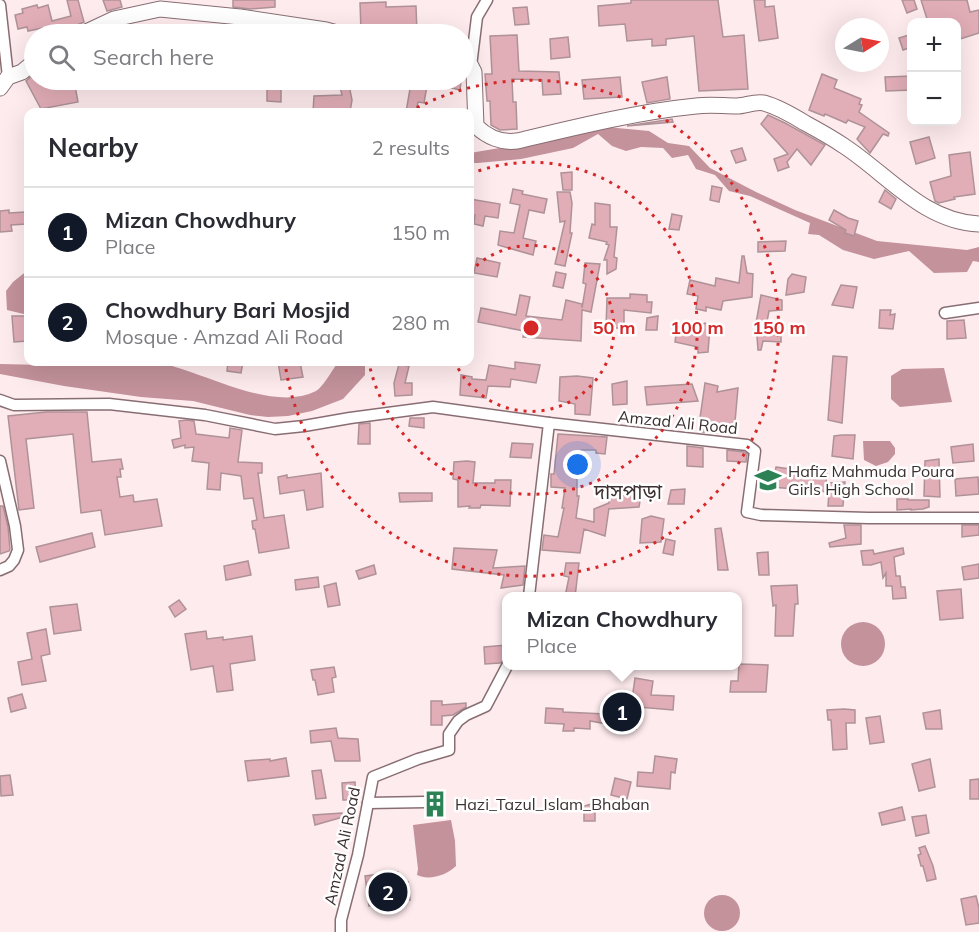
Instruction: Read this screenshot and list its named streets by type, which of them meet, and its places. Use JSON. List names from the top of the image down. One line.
{"streets":{"street":["Amzad Ali Road"]},"districts":["দাসপাড়া"],"places":{"school or university":["Hafiz Mahmuda Poura Girls High School"],"building":["Hazi_Tazul_Islam_Bhaban"]},"north":"right","page":{"map_buttons":["+","−"],"search":"Search here","heading":["Nearby","2 results"],"list":[{"mark":"1","name":"Mizan Chowdhury","note":"Place","value":"150 m"},{"mark":"2","name":"Chowdhury Bari Mosjid","note":"Mosque · Amzad Ali Road","value":"280 m"}],"popup":["Mizan Chowdhury","Place"],"pins":["1","2"]},"rings":["50 m","100 m","150 m"]}
